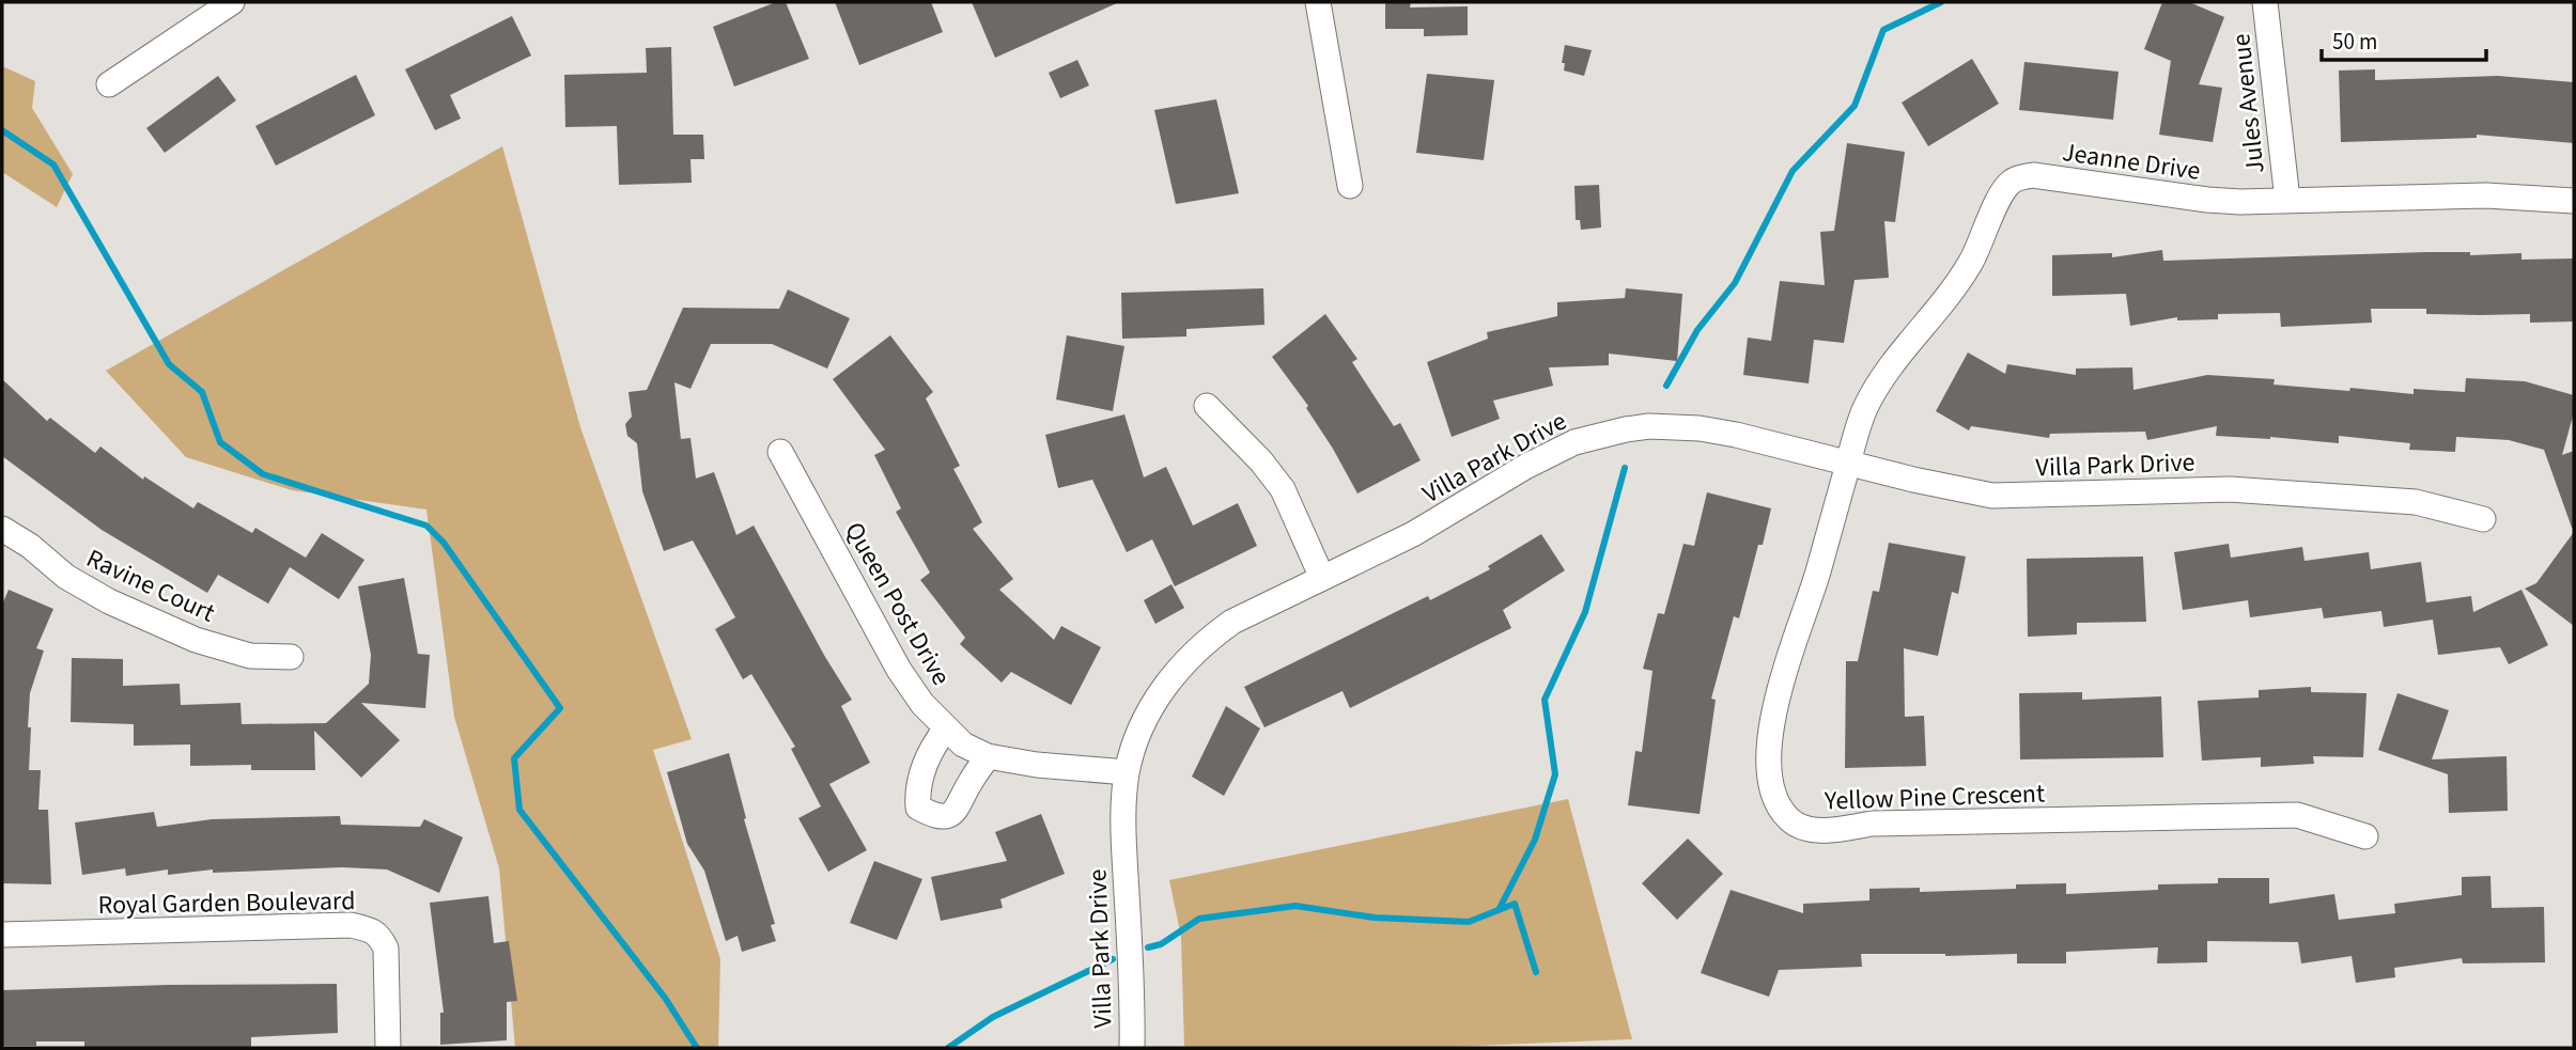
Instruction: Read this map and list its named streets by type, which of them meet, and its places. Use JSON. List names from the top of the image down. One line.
{"streets":{"street":["Jules Avenue","Jeanne Drive","Villa Park Drive","Ravine Court","Queen Post Drive","Yellow Pine Crescent","Royal Garden Boulevard"]},"crossings":[["Jules Avenue","Jeanne Drive"],["Jeanne Drive","Villa Park Drive"],["Jeanne Drive","Yellow Pine Crescent"],["Villa Park Drive","Queen Post Drive"],["Villa Park Drive","Yellow Pine Crescent"]],"scale_bar":"50 m"}
